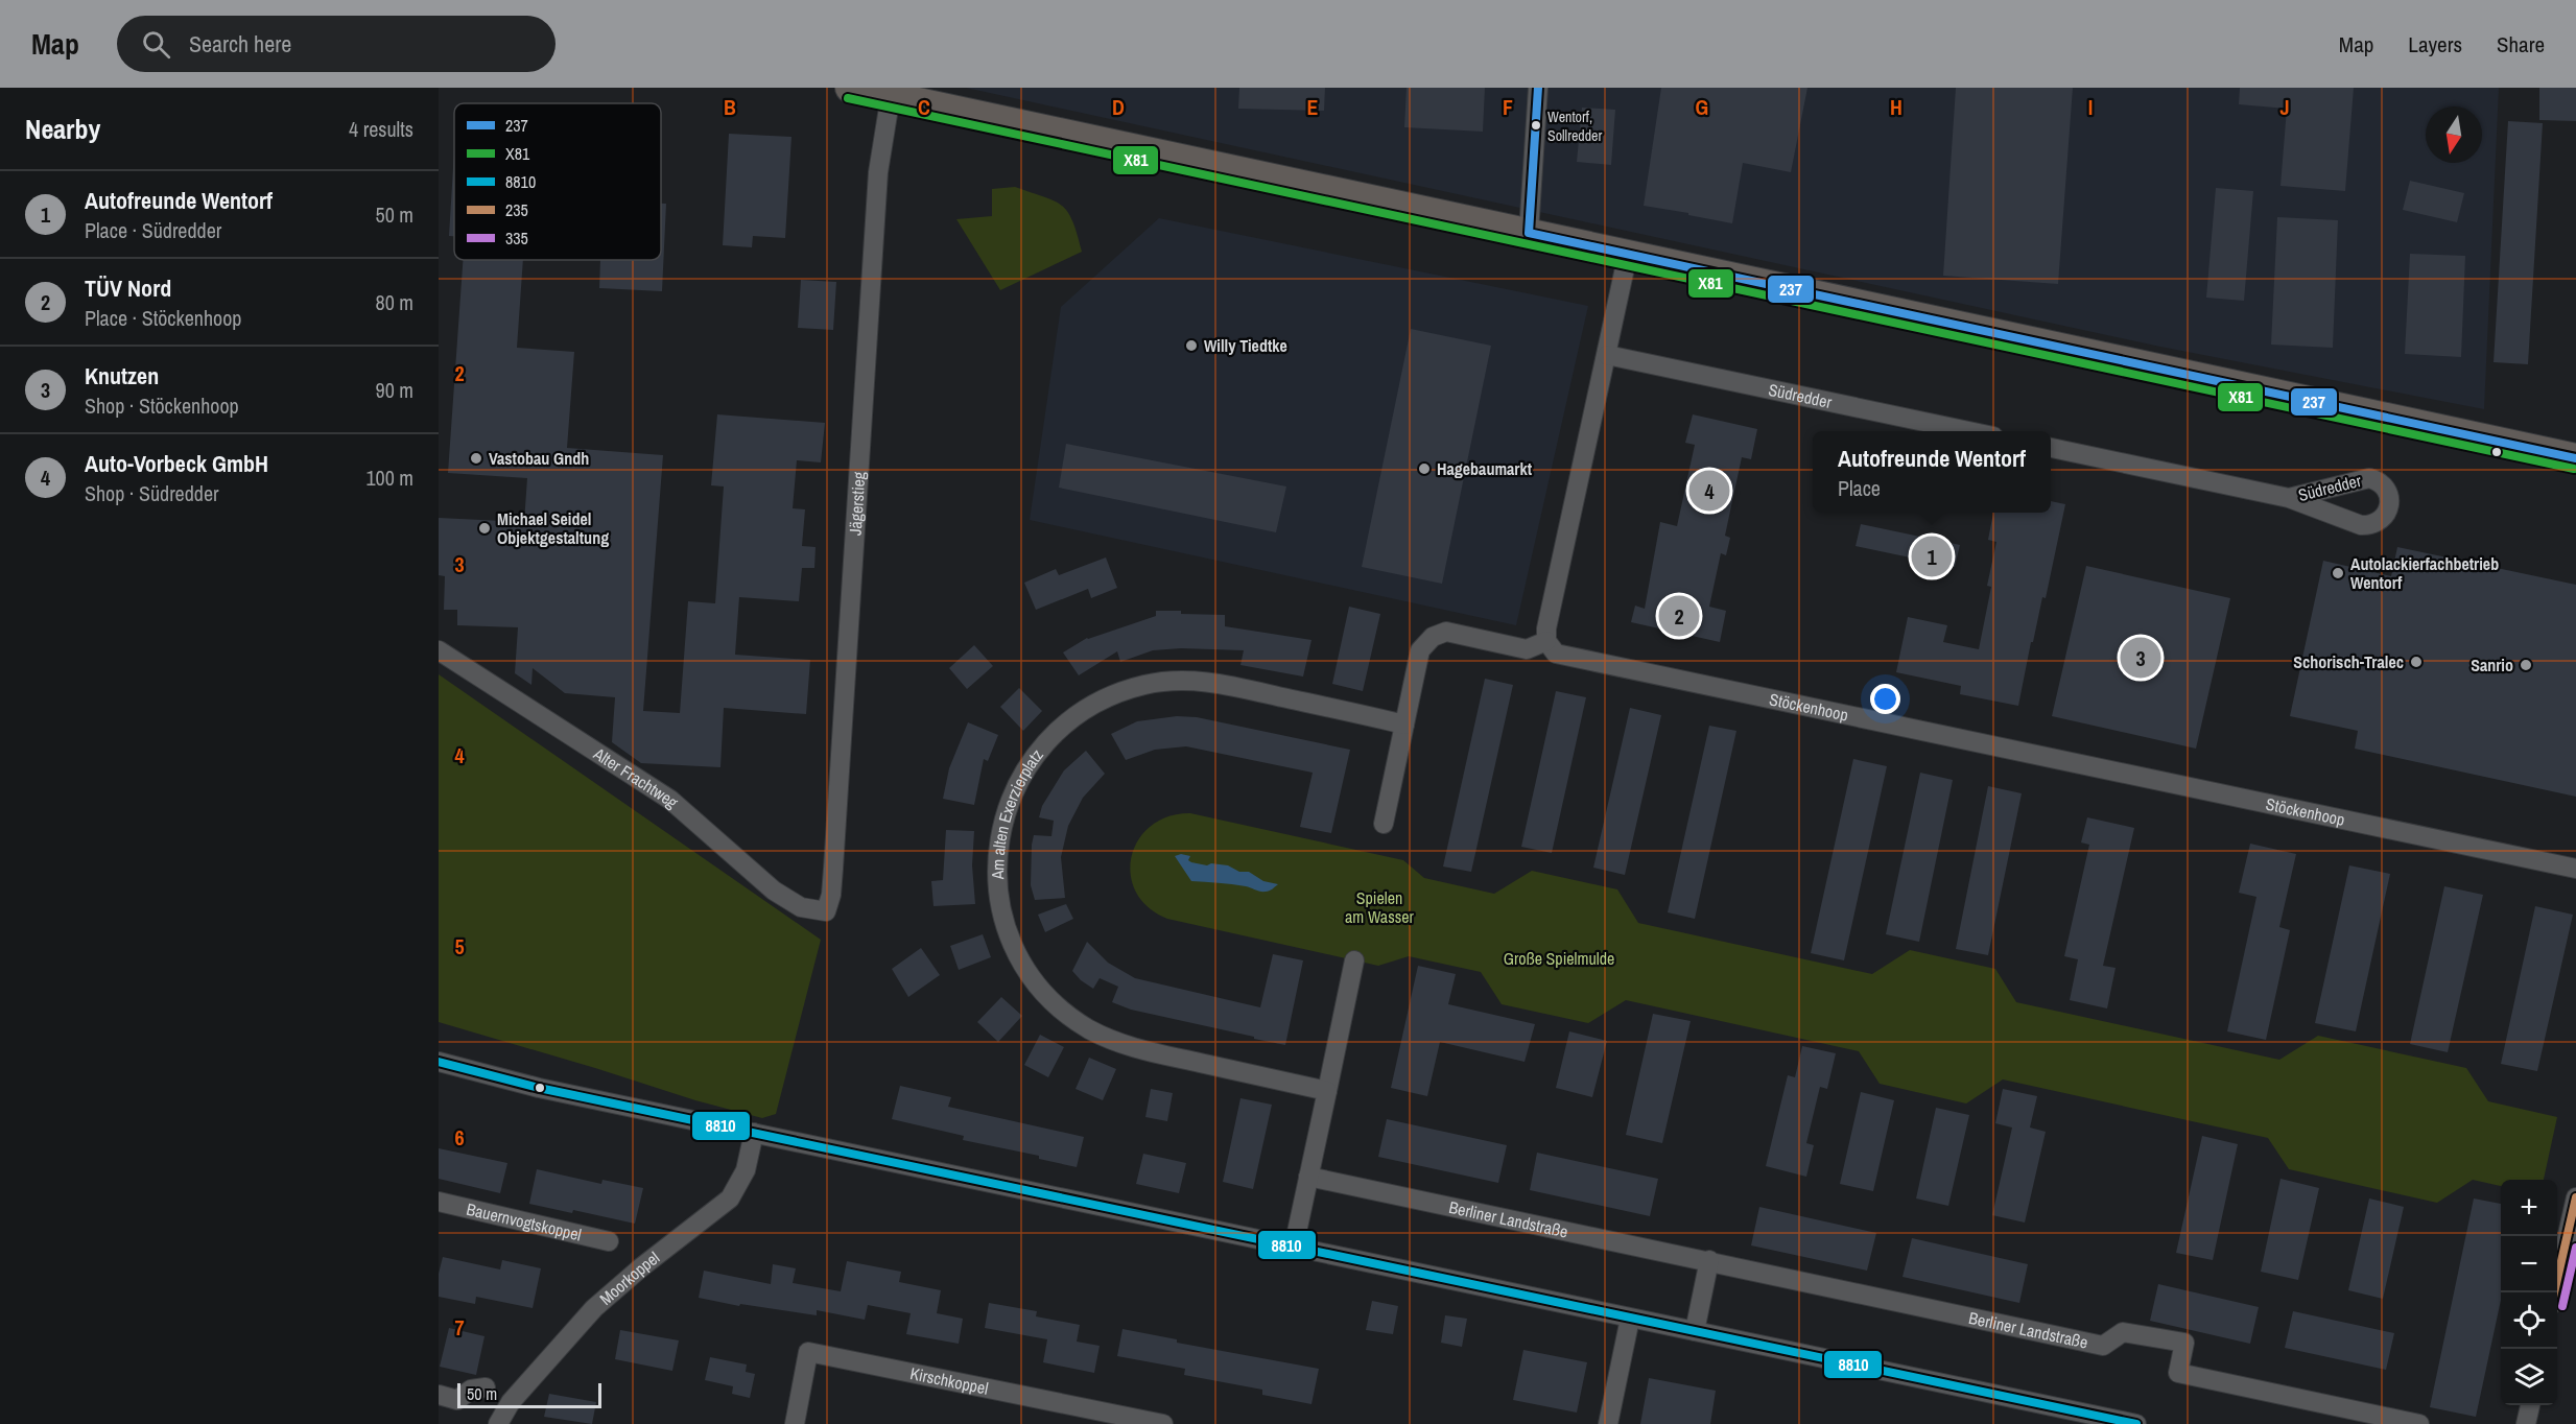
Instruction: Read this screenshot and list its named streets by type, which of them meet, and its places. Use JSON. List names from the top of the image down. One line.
{"streets":{"street":["Südredder","Jägerstieg","Stöckenhoop","Alter Frachtweg","Am alten Exerzierplatz","Berliner Landstraße","Bauernvogtskoppel","Moorkoppel","Kirschkoppel"]},"crossings":[["Jägerstieg","Alter Frachtweg"]],"parks":["Spielen am Wasser","Große Spielmulde"],"places":["Wentorf, Sollredder","Willy Tiedtke","Vastobau Gndh","Hagebaumarkt","Michael Seidel Objektgestaltung","Autolackierfachbetrieb Wentorf","Schorisch-Tralec","Sanrio"],"lines":["transit line 237","transit line X81","transit line 8810","transit line 235","transit line 335"],"legend":["237","X81","8810","235","335"],"scale_bar":"50 m","north":"bottom","page":{"header":"Map","search":"Search here","nav":["Map","Layers","Share"],"heading":["Nearby","4 results"],"list":[{"mark":"1","name":"Autofreunde Wentorf","note":"Place · Südredder","value":"50 m"},{"mark":"2","name":"TÜV Nord","note":"Place · Stöckenhoop","value":"80 m"},{"mark":"3","name":"Knutzen","note":"Shop · Stöckenhoop","value":"90 m"},{"mark":"4","name":"Auto-Vorbeck GmbH","note":"Shop · Südredder","value":"100 m"}],"popup":["Autofreunde Wentorf","Place"],"pins":["4","1","2","3"],"map_buttons":["+","−"],"scale":"50 m"},"grid":{"columns":["B","C","D","E","F","G","H","I","J"],"rows":["2","3","4","5","6","7"]}}
